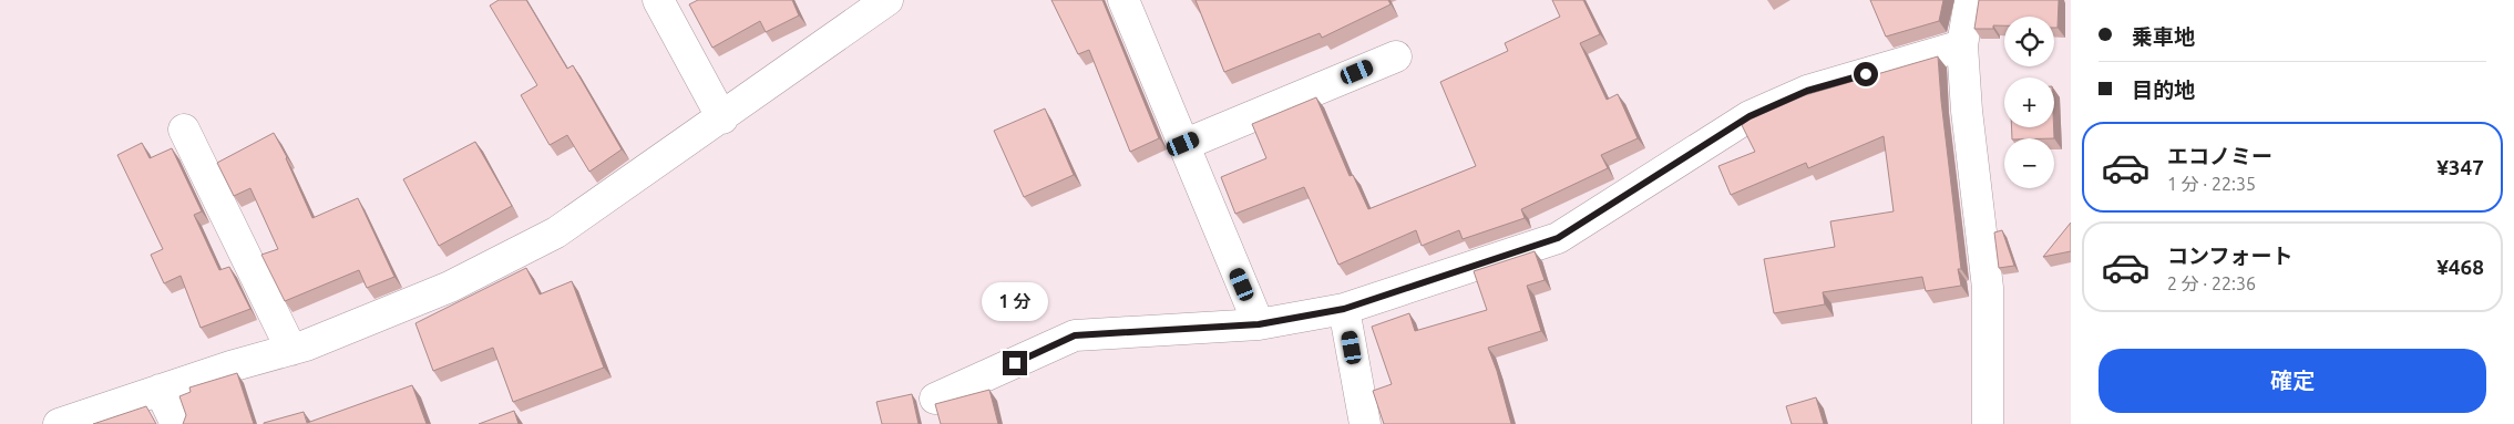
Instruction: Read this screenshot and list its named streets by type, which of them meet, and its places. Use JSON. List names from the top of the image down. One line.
{"page":{"banner":["乗車地","目的地"],"map_buttons":["+","−"],"list":[{"name":"エコノミー","note":"1 分 · 22:35","value":"¥347"},{"name":"コンフォート","note":"2 分 · 22:36","value":"¥468"}],"bubble":"1 分","buttons":"確定"}}
